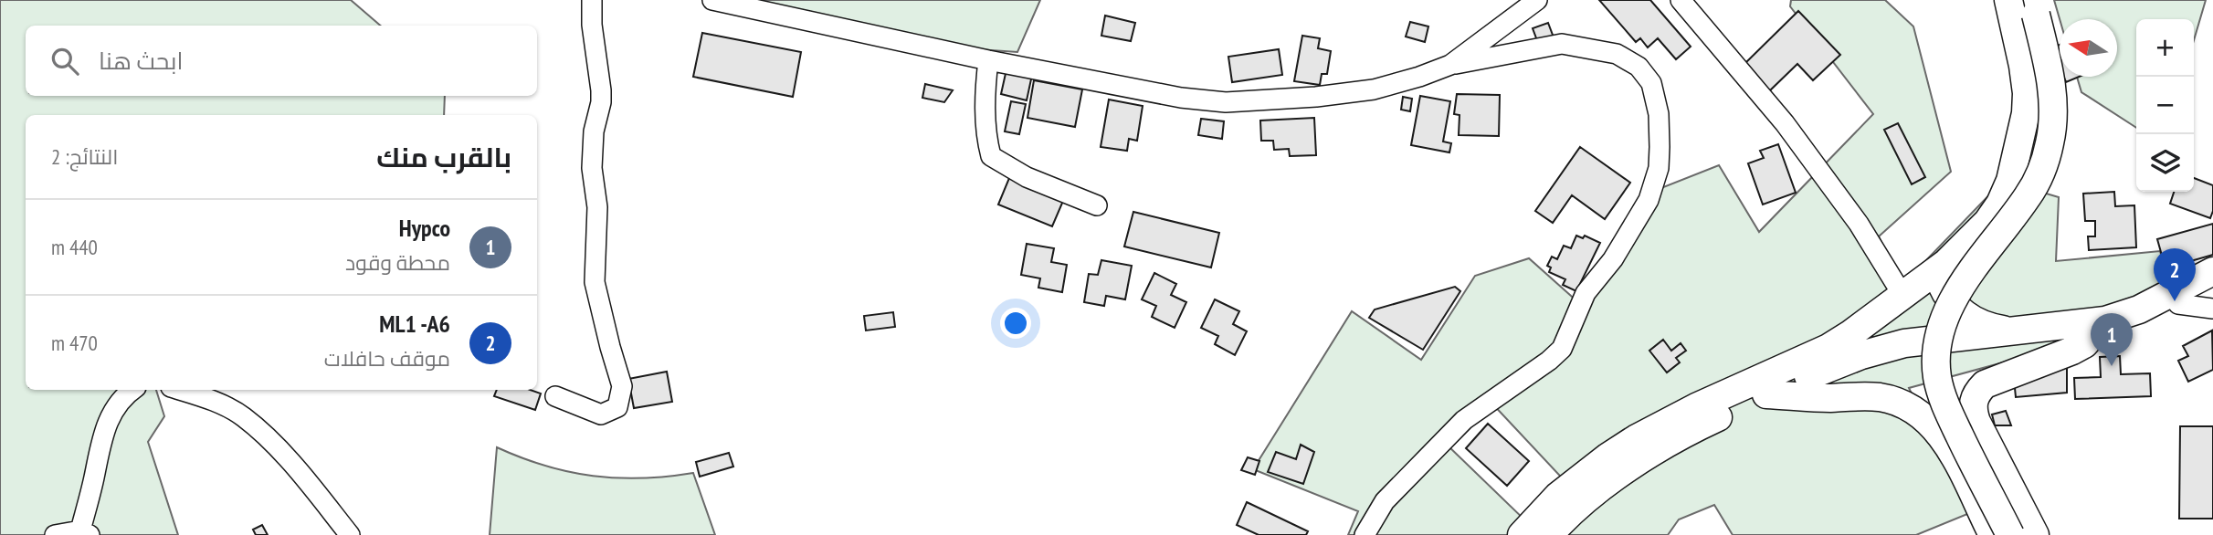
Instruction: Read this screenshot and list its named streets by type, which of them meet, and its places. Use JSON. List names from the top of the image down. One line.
{"north":"left","page":{"map_buttons":["+","−"],"search":"ابحث هنا","heading":["بالقرب منك","النتائج: 2"],"list":[{"mark":"1","name":"Hypco","note":"محطة وقود","value":"440 m"},{"mark":"2","name":"ML1 -A6","note":"موقف حافلات","value":"470 m"}],"pins":["2","1"]}}
